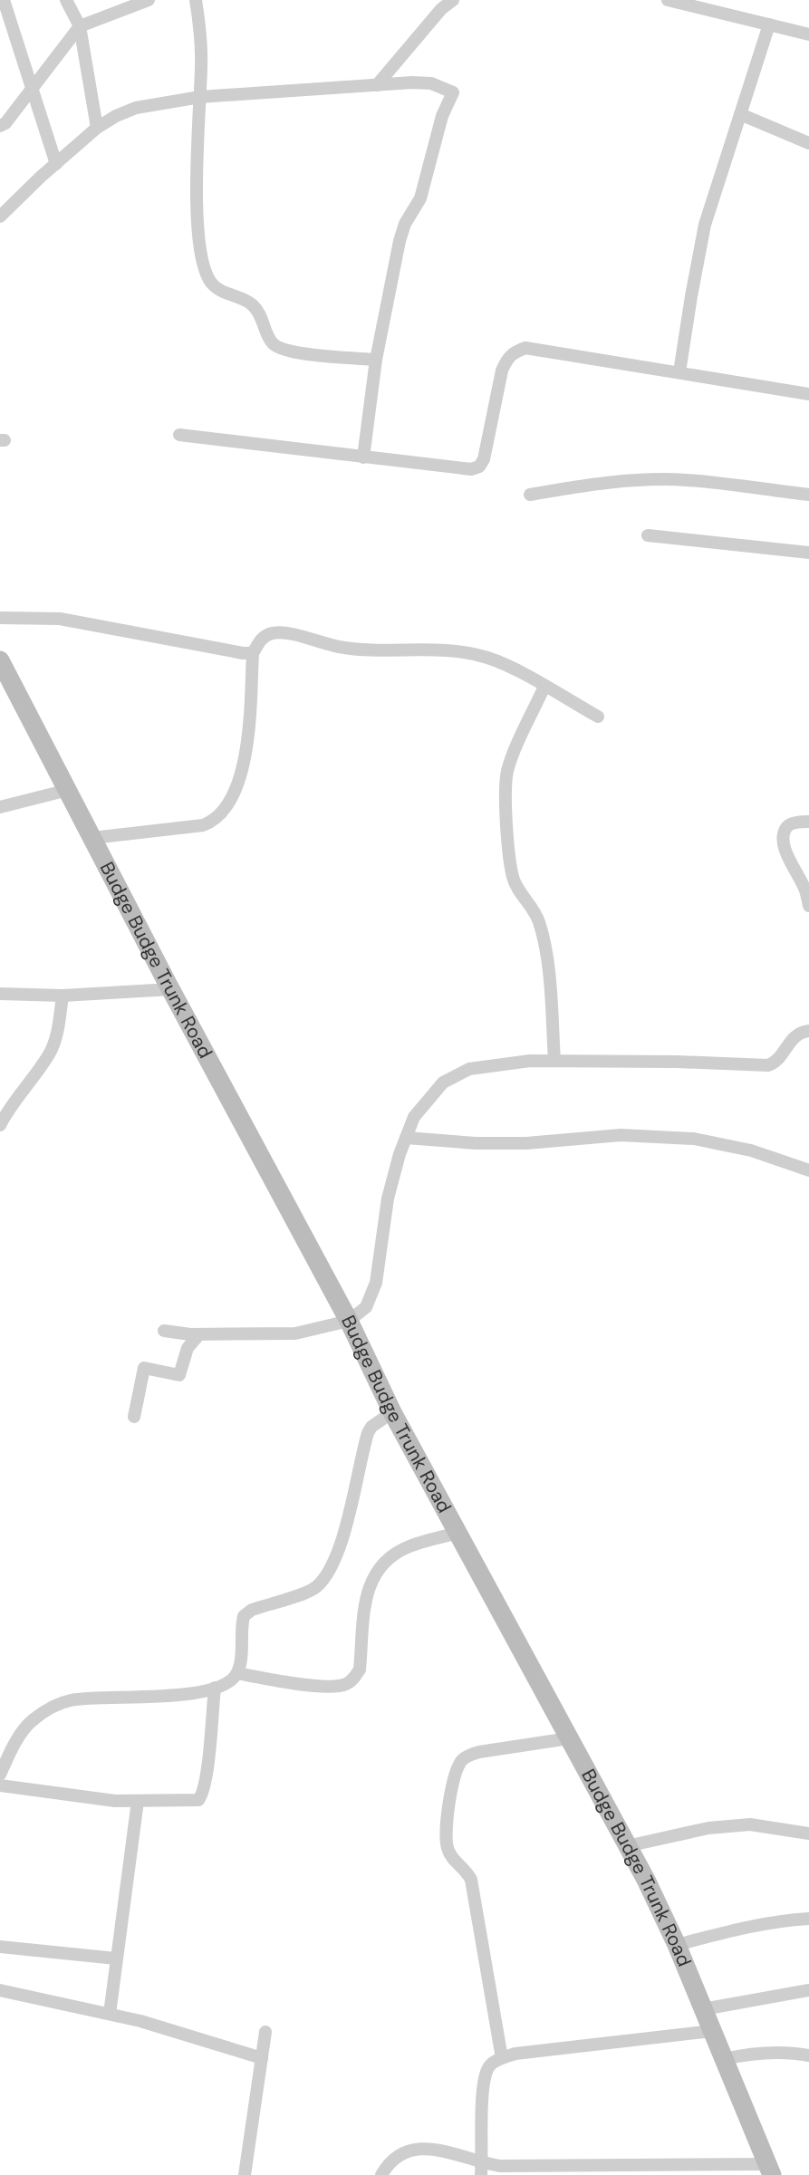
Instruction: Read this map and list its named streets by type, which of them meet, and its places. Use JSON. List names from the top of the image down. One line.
{"streets":{"main road":["Budge Budge Trunk Road"]}}
